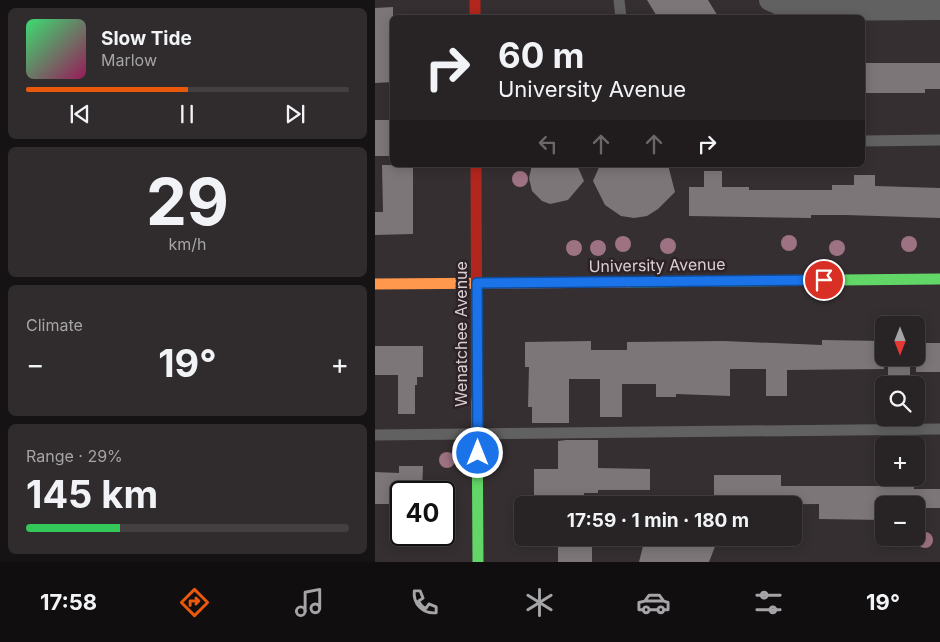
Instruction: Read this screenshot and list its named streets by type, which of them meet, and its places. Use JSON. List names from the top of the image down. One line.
{"streets":{"street":["University Avenue","Wenatchee Avenue"]},"crossings":[["University Avenue","Wenatchee Avenue"]],"north":"bottom","page":{"turn":["60 m","University Avenue"],"song":["Slow Tide","Marlow"],"tile":[["29","km/h"],"Climate",["Range · 29%","145 km"]],"map_buttons":["+","−"],"heat":["−","19°","+"],"limit":"40","trip":"17:59 · 1 min · 180 m","tabs":["17:58","19°"]}}
